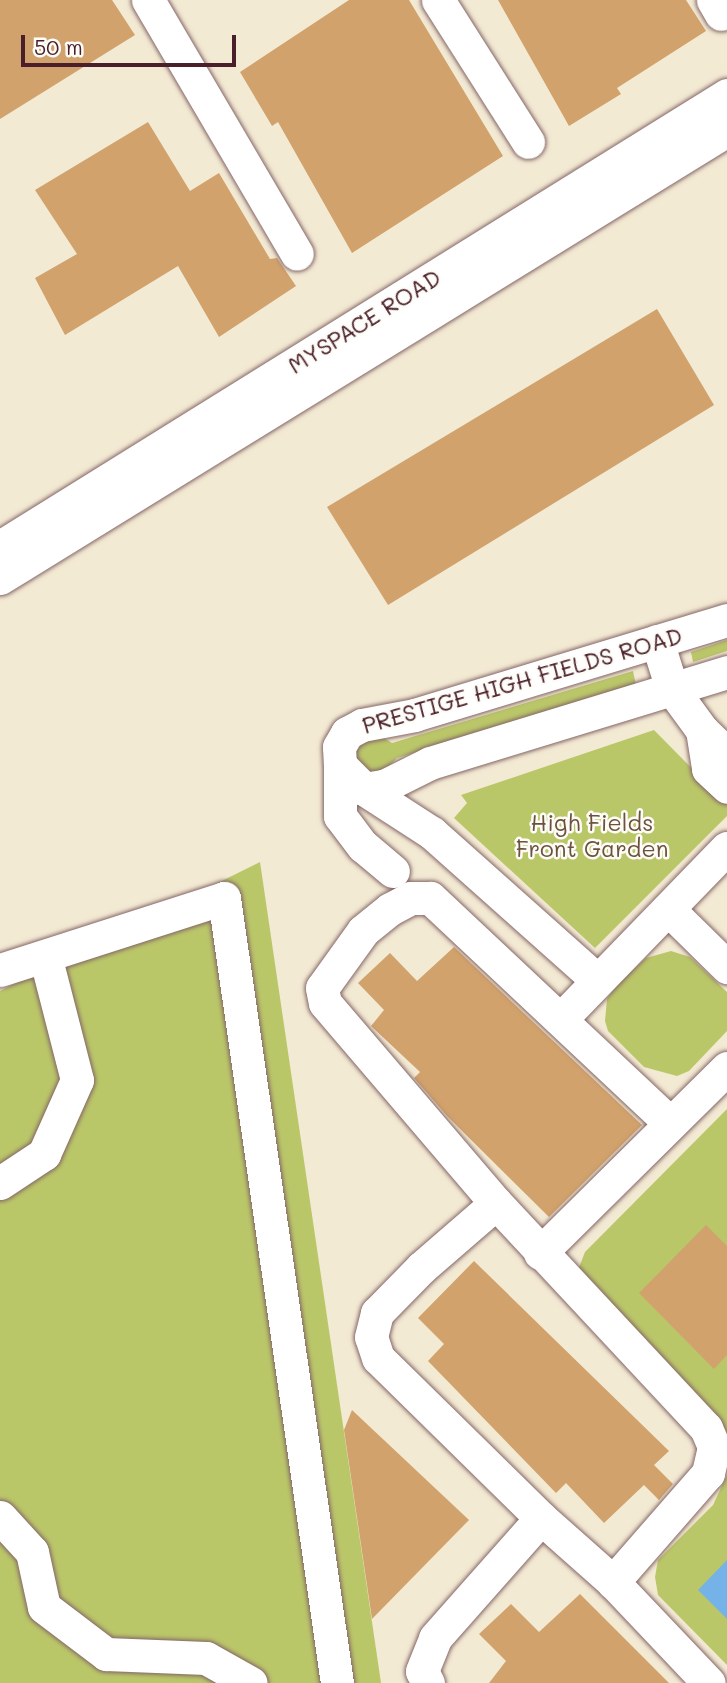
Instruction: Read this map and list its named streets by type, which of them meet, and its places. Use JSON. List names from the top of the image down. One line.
{"streets":{"street":["MYSPACE ROAD","PRESTIGE HIGH FIELDS ROAD"]},"parks":["High Fields Front Garden"],"scale_bar":"50 m"}
